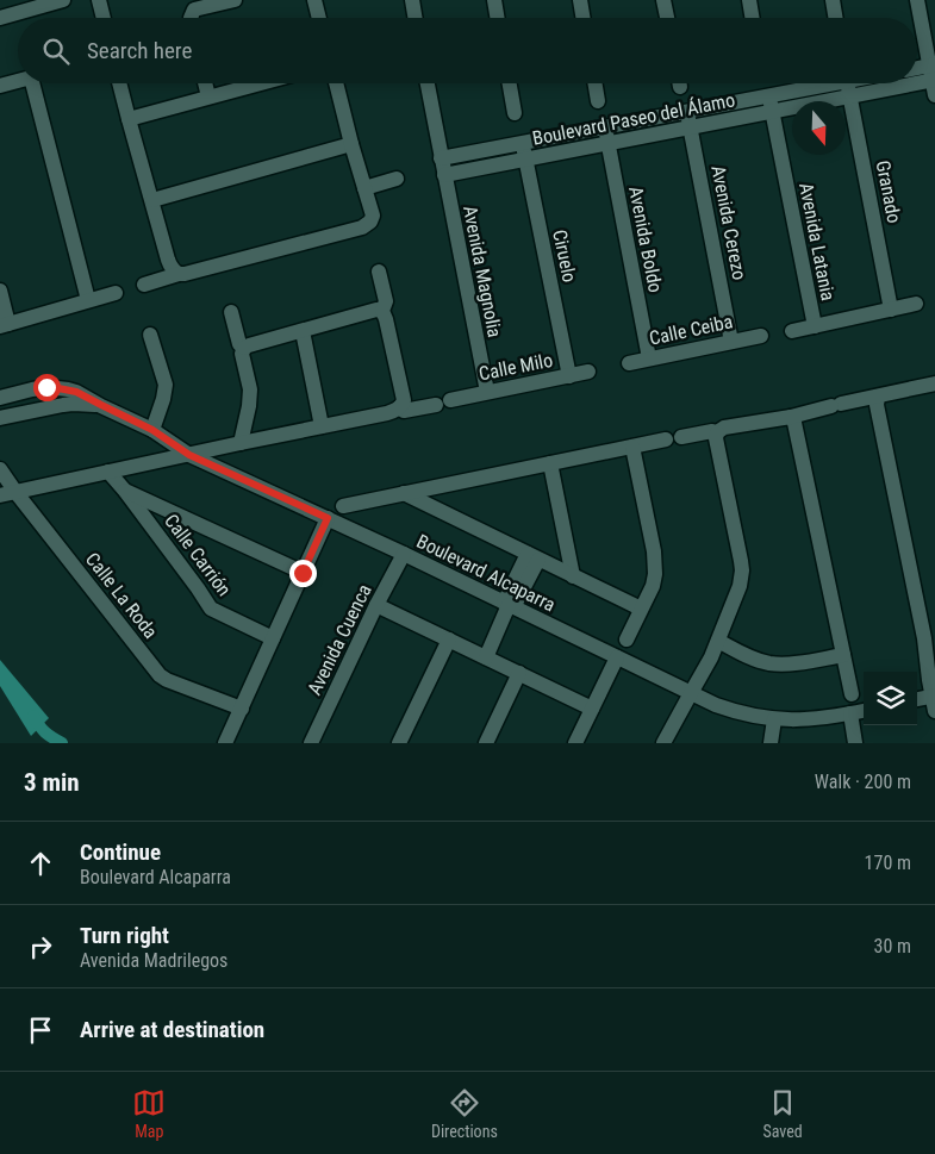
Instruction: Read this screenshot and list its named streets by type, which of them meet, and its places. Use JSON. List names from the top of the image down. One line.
{"streets":{"street":["Boulevard Paseo del Álamo","Granado","Avenida Cerezo","Avenida Boldo","Avenida Latania","Ciruelo","Avenida Magnolia","Calle Ceiba","Calle Milo","Calle Carrión","Boulevard Alcaparra","Calle La Roda","Avenida Cuenca"]},"crossings":[["Boulevard Paseo del Álamo","Granado"],["Boulevard Paseo del Álamo","Avenida Cerezo"],["Boulevard Paseo del Álamo","Avenida Boldo"],["Boulevard Paseo del Álamo","Avenida Latania"],["Boulevard Paseo del Álamo","Ciruelo"],["Boulevard Paseo del Álamo","Avenida Magnolia"],["Avenida Cerezo","Calle Ceiba"],["Avenida Boldo","Calle Ceiba"],["Ciruelo","Calle Milo"],["Avenida Magnolia","Calle Milo"],["Calle Milo","Calle Carrión"],["Calle Milo","Boulevard Alcaparra"],["Calle Milo","Calle La Roda"],["Boulevard Alcaparra","Avenida Cuenca"]],"north":"bottom","page":{"search":"Search here","heading":["3 min","Walk · 200 m"],"list":[["Continue","Boulevard Alcaparra","170 m"],["Turn right","Avenida Madrilegos","30 m"],"Arrive at destination"],"nav":["Map","Directions","Saved"]}}
